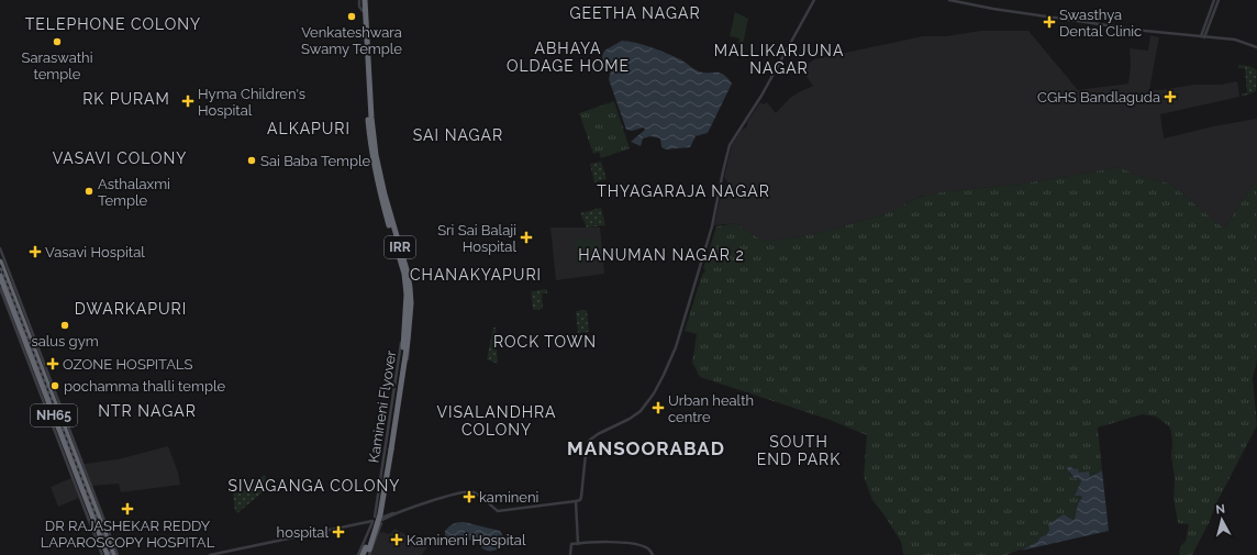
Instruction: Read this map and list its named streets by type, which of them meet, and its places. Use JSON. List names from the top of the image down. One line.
{"streets":{"highway":["IRR","Kamineni Flyover","NH65"]},"crossings":[["IRR","Kamineni Flyover"]],"districts":["GEETHA NAGAR","TELEPHONE COLONY","ABHAYA OLDAGE HOME","MALLIKARJUNA NAGAR","RK PURAM","ALKAPURI","SAI NAGAR","VASAVI COLONY","THYAGARAJA NAGAR","HANUMAN NAGAR 2","CHANAKYAPURI","DWARKAPURI","ROCK TOWN","NTR NAGAR","VISALANDHRA COLONY","SOUTH END PARK","MANSOORABAD","SIVAGANGA COLONY"],"places":{"other":["Venkateshwara Swamy Temple","Saraswathi temple","Sai Baba Temple","Asthalaxmi Temple","salus gym","pochamma thalli temple"],"health":["Swasthya Dental Clinic","CGHS Bandlaguda","Hyma Children's Hospital","Sri Sai Balaji Hospital","Vasavi Hospital","OZONE HOSPITALS","Urban health centre","kamineni","DR RAJASHEKAR REDDY LAPAROSCOPY HOSPITAL","hospital","Kamineni Hospital"]},"north":"top"}
